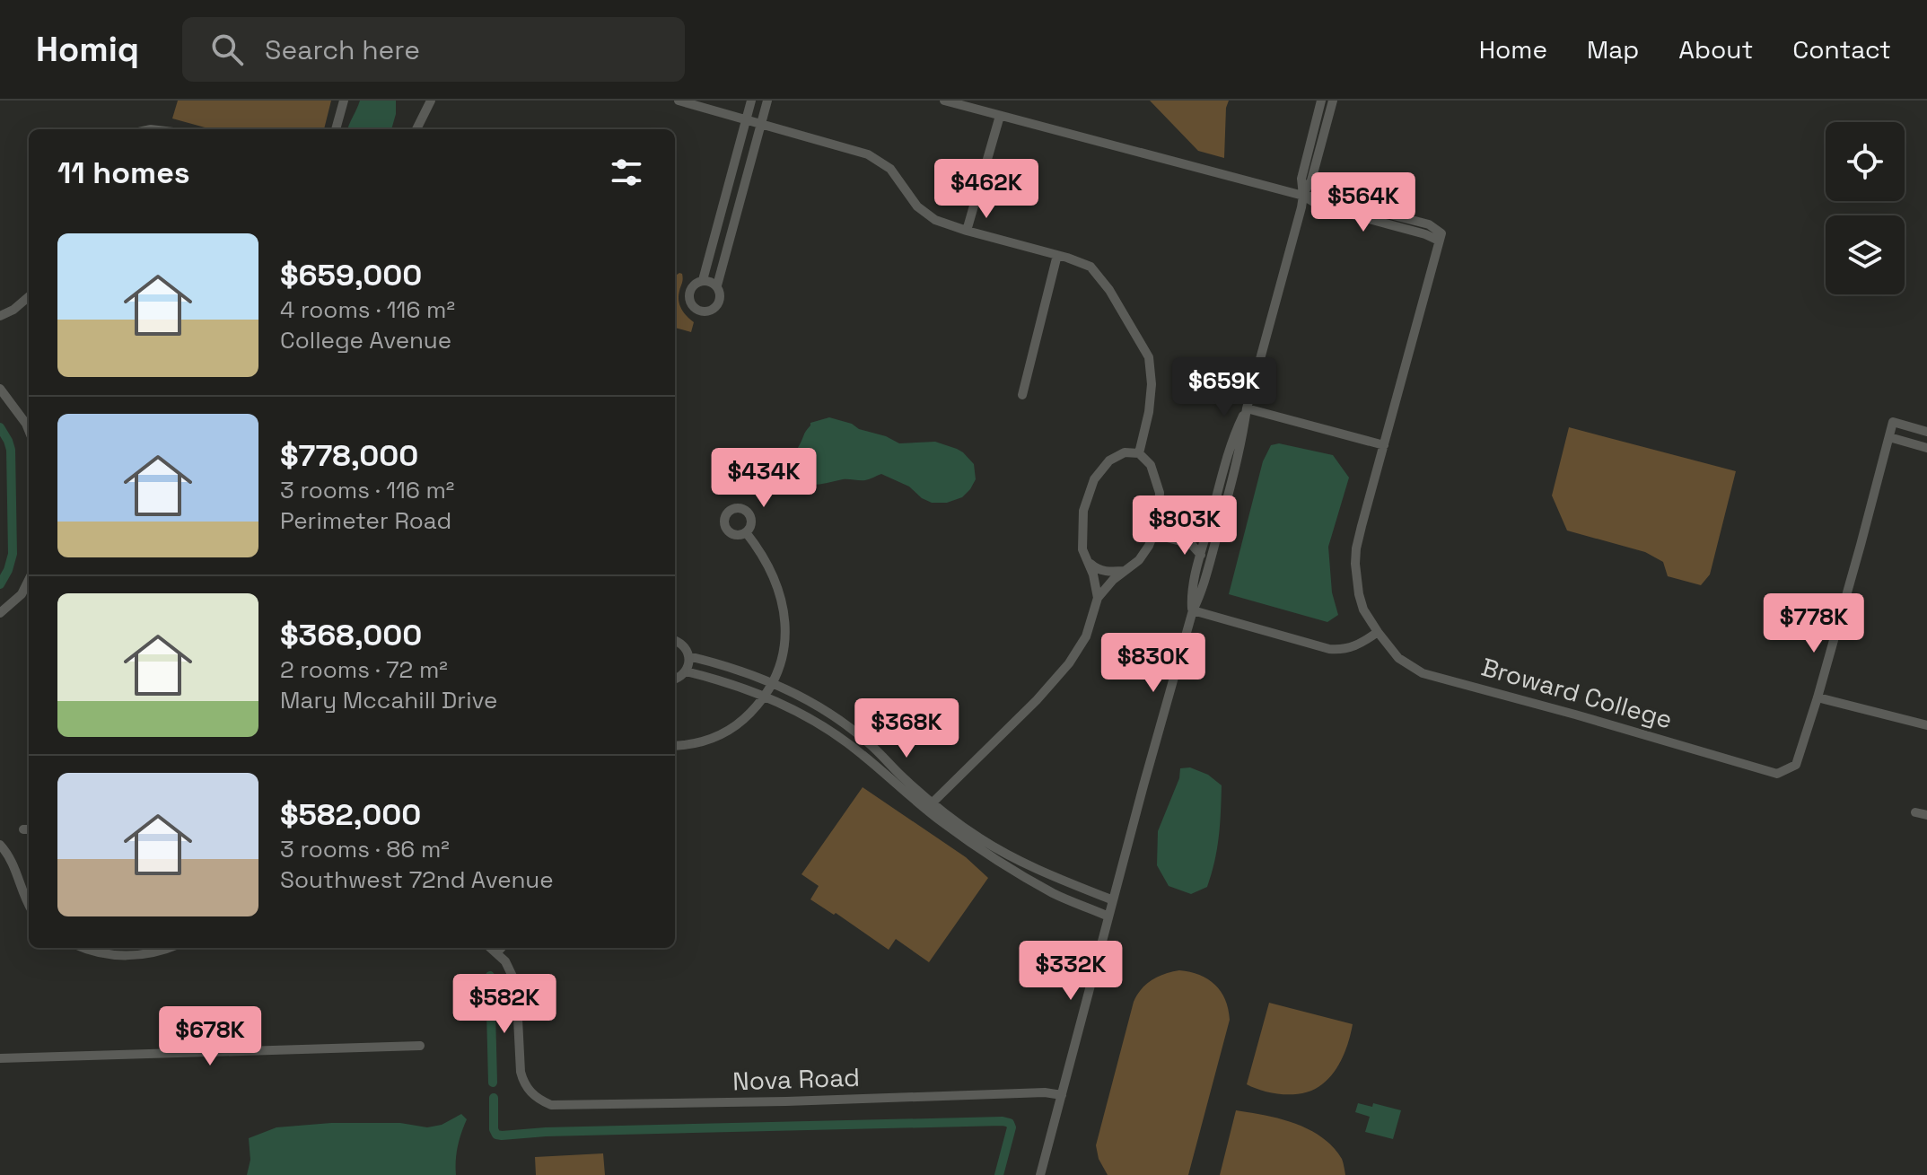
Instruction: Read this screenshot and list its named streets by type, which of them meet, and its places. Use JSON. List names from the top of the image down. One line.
{"streets":{"street":["Broward College","Nova Road"]},"page":{"header":"Homiq","search":"Search here","nav":["Home","Map","About","Contact"],"heading":"11 homes","price":["$462K","$564K","$659K","$434K","$803K","$778K","$830K","$368K","$332K","$582K","$678K"],"list":[{"name":"$659,000","note":"4 rooms · 116 m² · College Avenue"},{"name":"$778,000","note":"3 rooms · 116 m² · Perimeter Road"},{"name":"$368,000","note":"2 rooms · 72 m² · Mary Mccahill Drive"},{"name":"$582,000","note":"3 rooms · 86 m² · Southwest 72nd Avenue"}]}}
